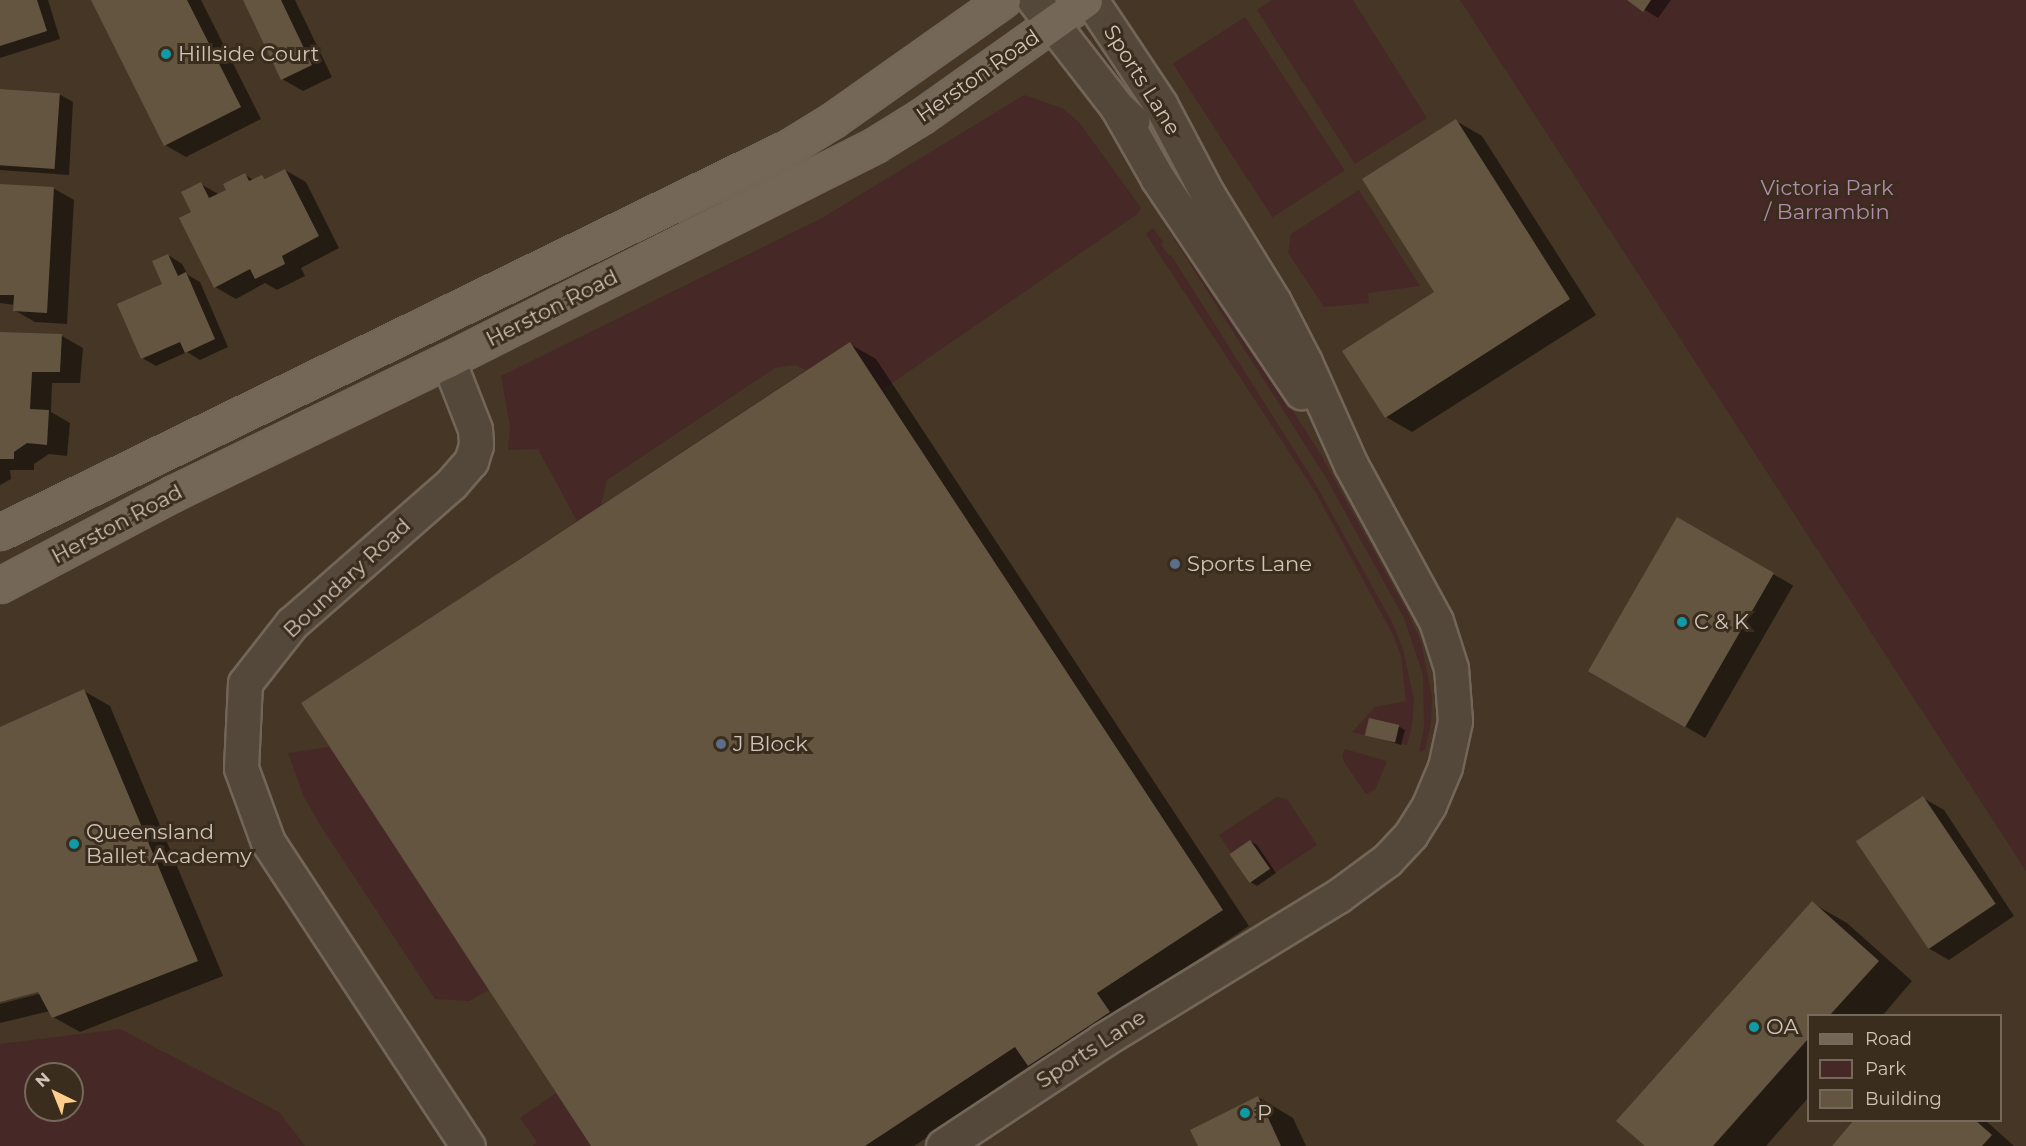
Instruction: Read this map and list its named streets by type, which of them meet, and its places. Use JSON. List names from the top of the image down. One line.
{"streets":{"main road":["Herston Road"],"street":["Sports Lane","Boundary Road"]},"crossings":[["Herston Road","Sports Lane"],["Herston Road","Boundary Road"]],"parks":["Victoria Park / Barrambin"],"places":["Hillside Court","Sports Lane","C & K","J Block","Queensland Ballet Academy","OA","P"],"legend":["Road","Park","Building"],"north":"top left"}
